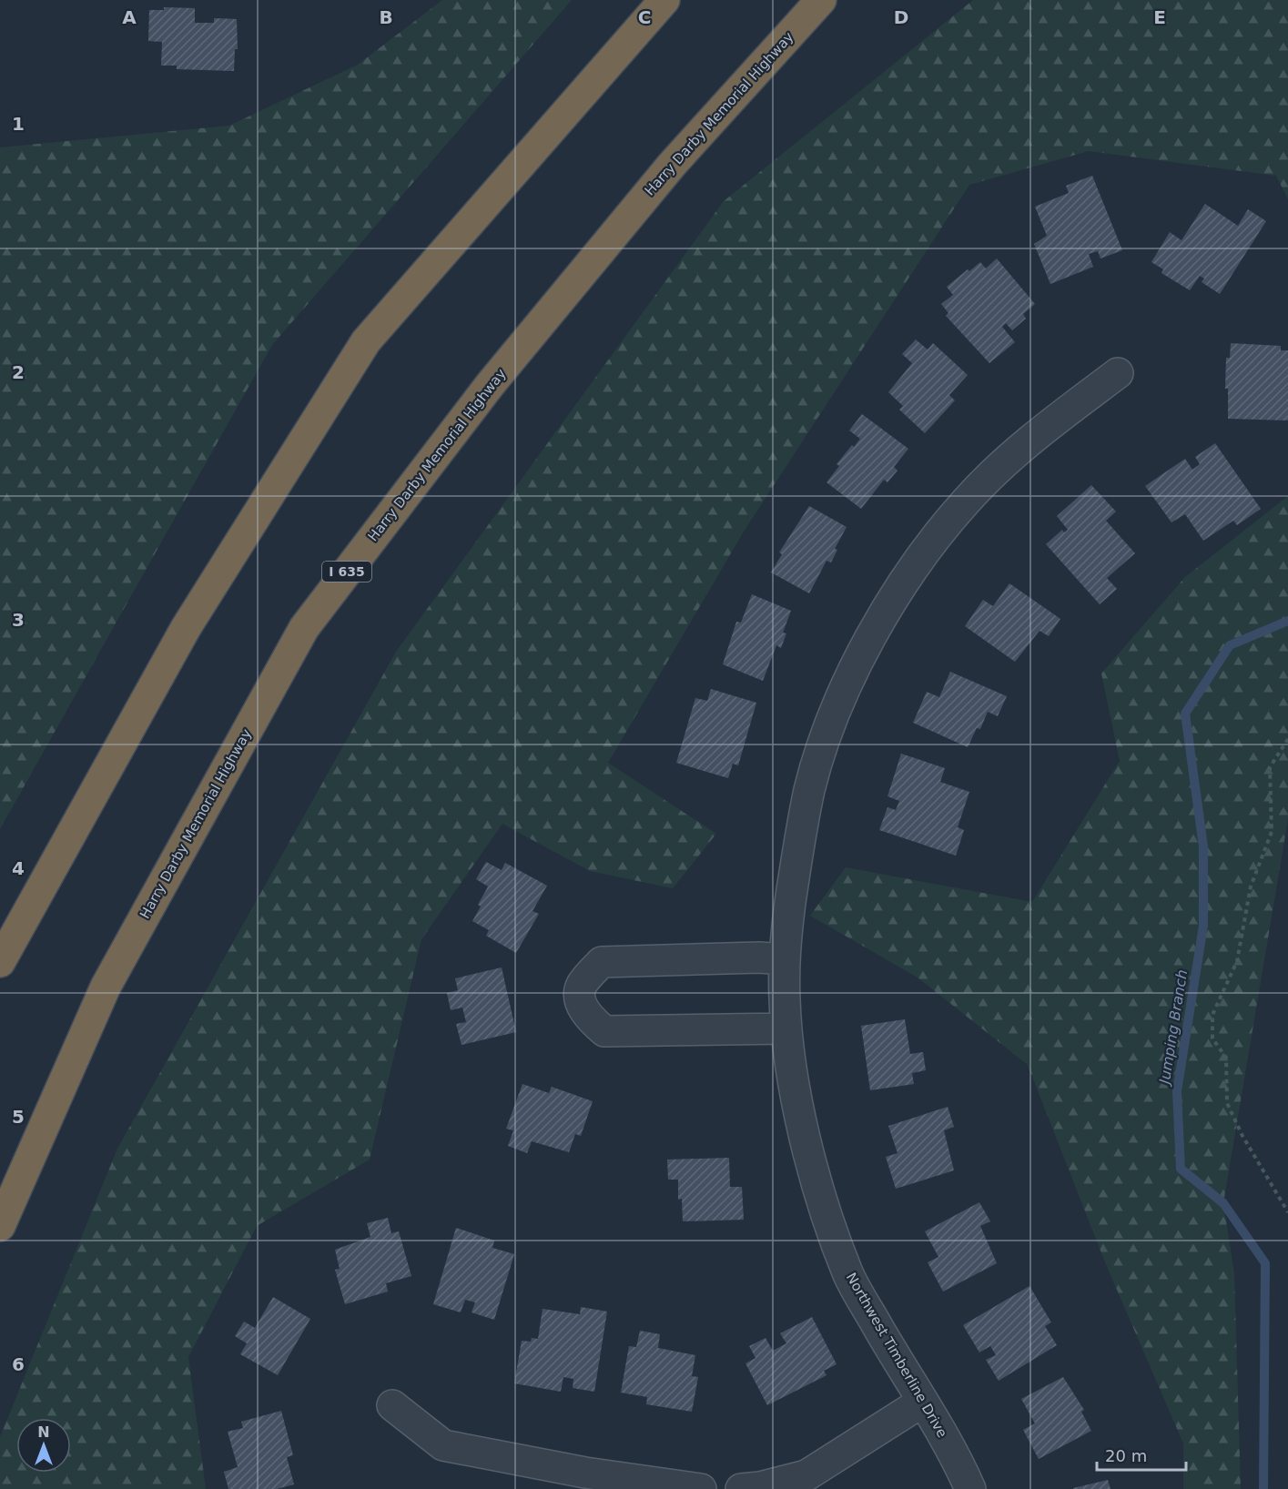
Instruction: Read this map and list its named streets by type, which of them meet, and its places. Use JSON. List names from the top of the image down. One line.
{"streets":{"highway":["Harry Darby Memorial Highway","I 635"],"street":["Northwest Timberline Drive"]},"water":["Jumping Branch"],"scale_bar":"20 m","north":"top","grid":{"columns":["A","B","C","D","E"],"rows":["1","2","3","4","5","6"]}}
